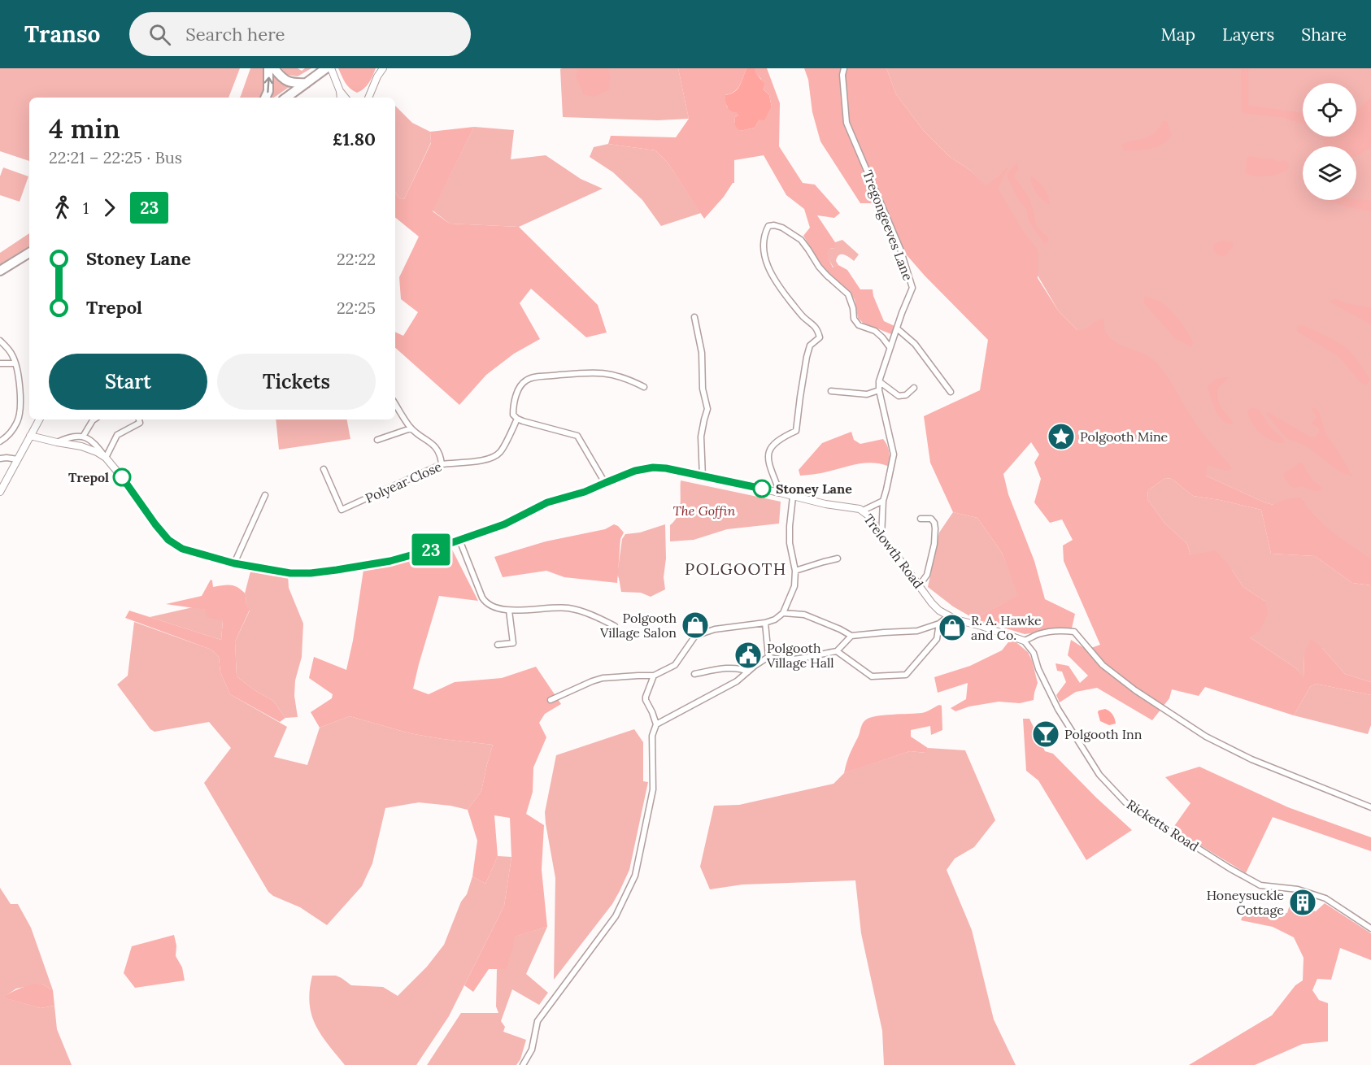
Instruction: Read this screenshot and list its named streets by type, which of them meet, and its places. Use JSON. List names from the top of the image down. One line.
{"streets":{"street":["Tregongeeves Lane","Polyear Close","Trelowth Road","Ricketts Road"]},"crossings":[["Tregongeeves Lane","Trelowth Road"],["Trelowth Road","Ricketts Road"]],"districts":["POLGOOTH"],"parks":["The Goffin"],"places":{"place":["Polgooth Mine"],"other":["Trepol","Stoney Lane"],"shop":["Polgooth Village Salon","R. A. Hawke and Co."],"public building":["Polgooth Village Hall"],"bar":["Polgooth Inn"],"building":["Honeysuckle Cottage"]},"lines":["bus line 23"],"page":{"header":"Transo","search":"Search here","nav":["Map","Layers","Share"],"on_map":"23","heading":["4 min","22:21 – 22:25 · Bus","£1.80"],"legs":["1","23"],"list":[{"name":"Stoney Lane","value":"22:22"},{"name":"Trepol","value":"22:25"}],"buttons":["Start","Tickets"]}}
